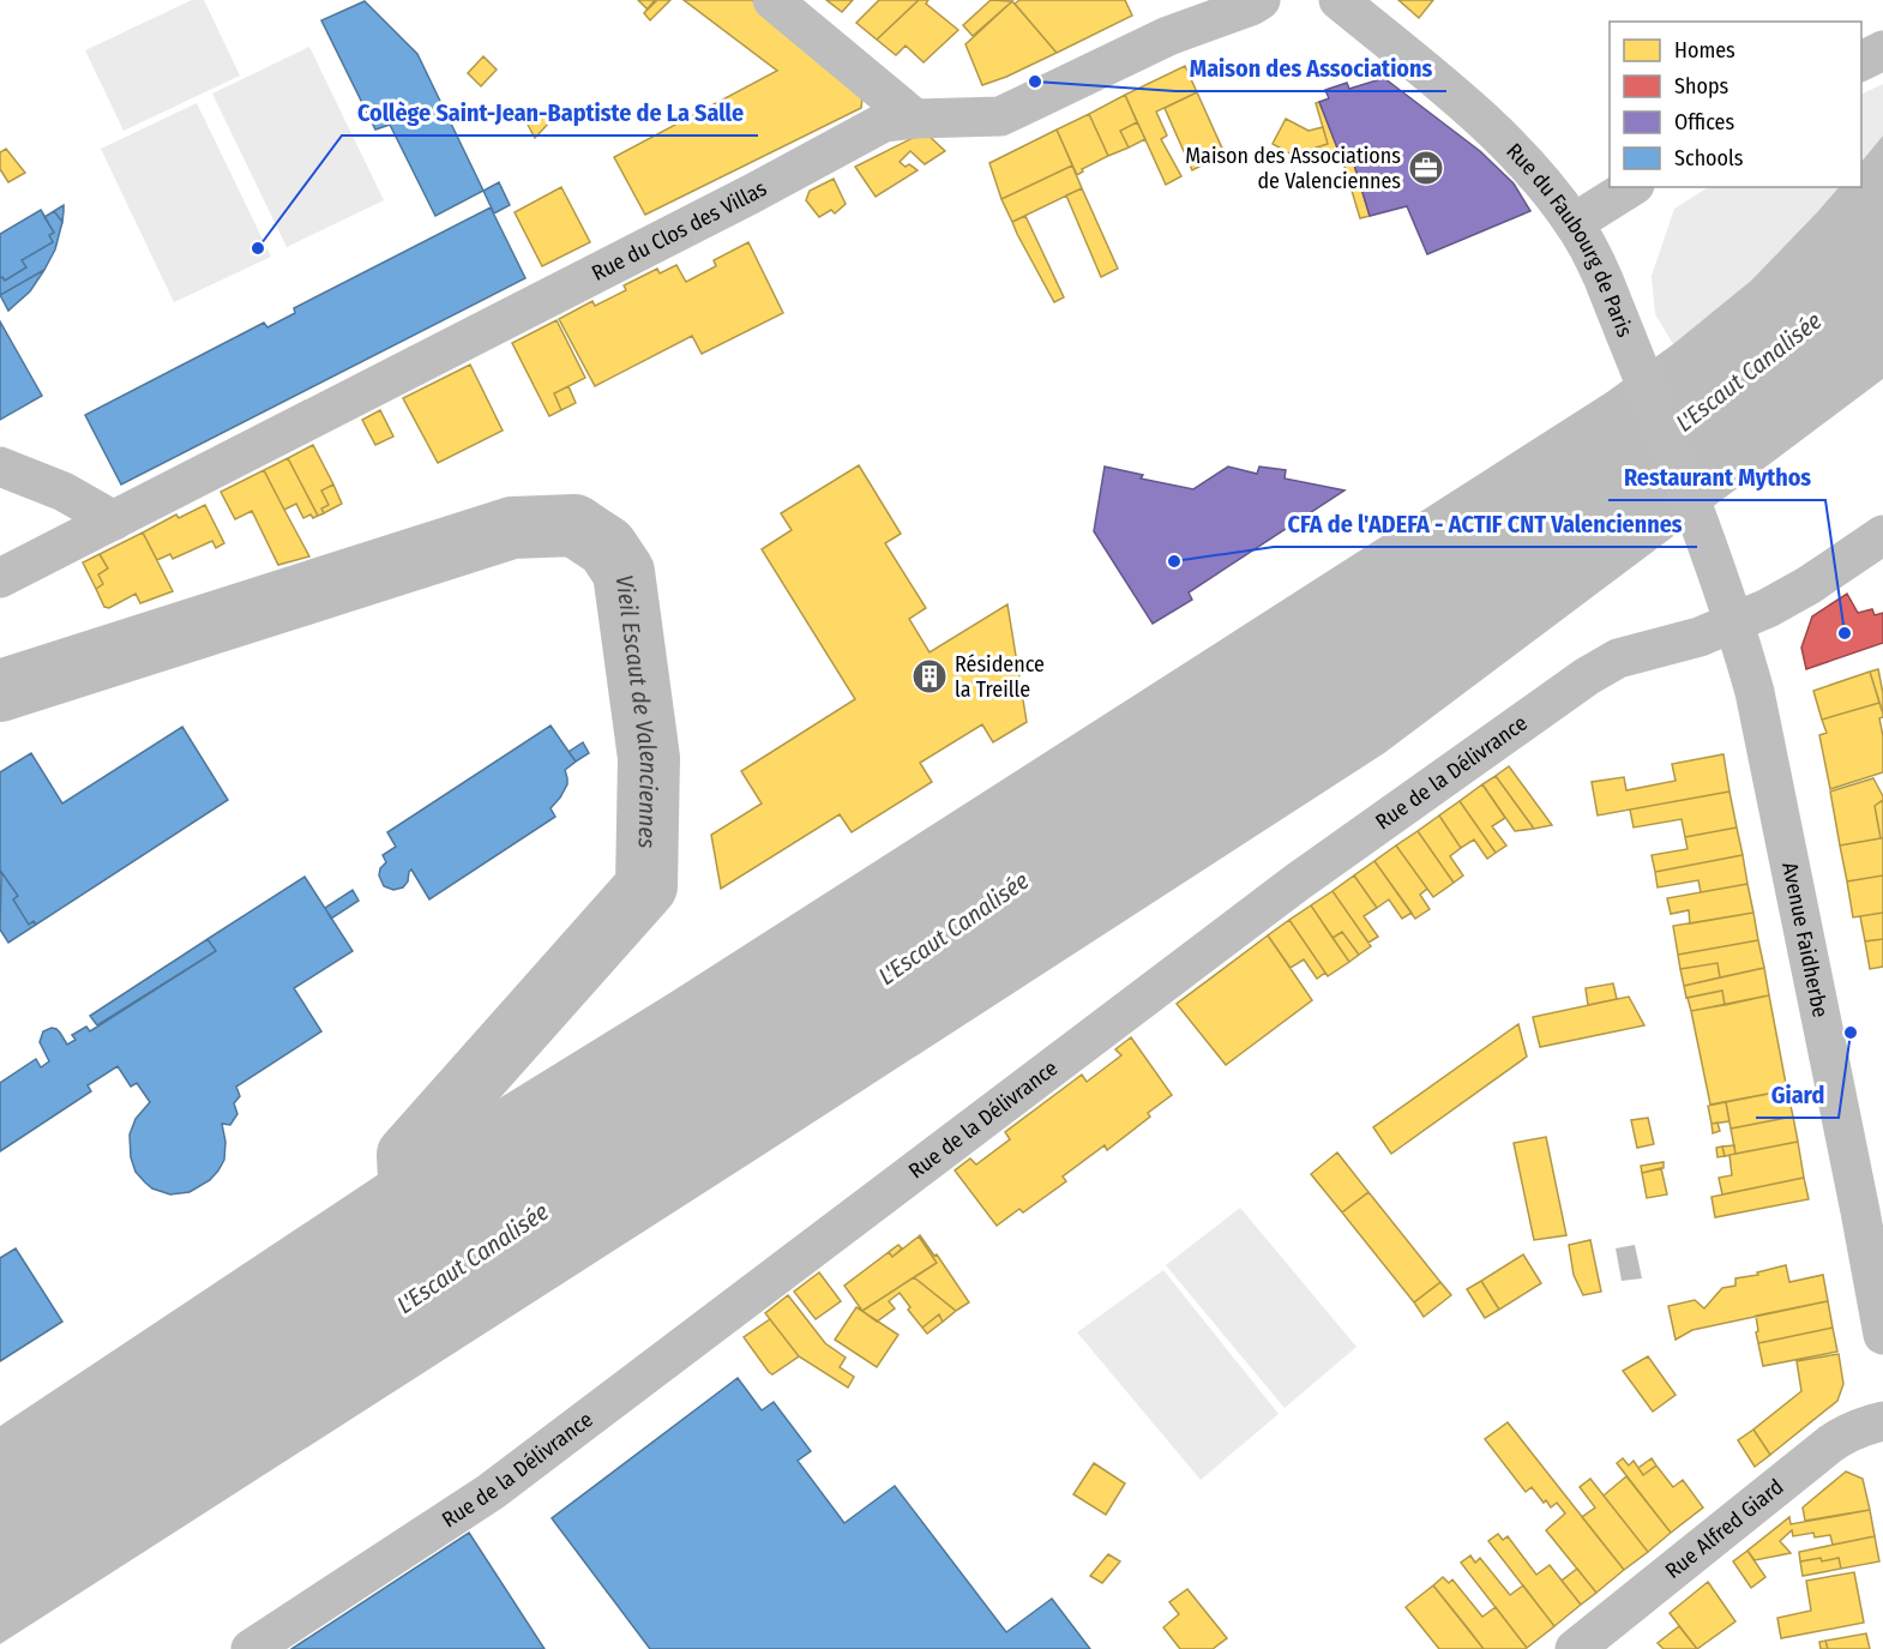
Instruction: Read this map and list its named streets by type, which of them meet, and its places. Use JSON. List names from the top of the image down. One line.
{"streets":{"street":["Rue du Clos des Villas","Rue du Faubourg de Paris","Rue de la Délivrance","Avenue Faidherbe","Rue Alfred Giard"]},"crossings":[["Rue du Faubourg de Paris","Avenue Faidherbe"],["Rue de la Délivrance","Avenue Faidherbe"]],"water":["L'Escaut Canalisée","Vieil Escaut de Valenciennes"],"places":{"other":["Maison des Associations","Collège Saint-Jean-Baptiste de La Salle","CFA de l'ADEFA - ACTIF CNT Valenciennes","Restaurant Mythos","Giard"],"office":["Maison des Associations de Valenciennes"],"building":["Résidence la Treille"]},"legend":["Homes","Shops","Offices","Schools"]}
